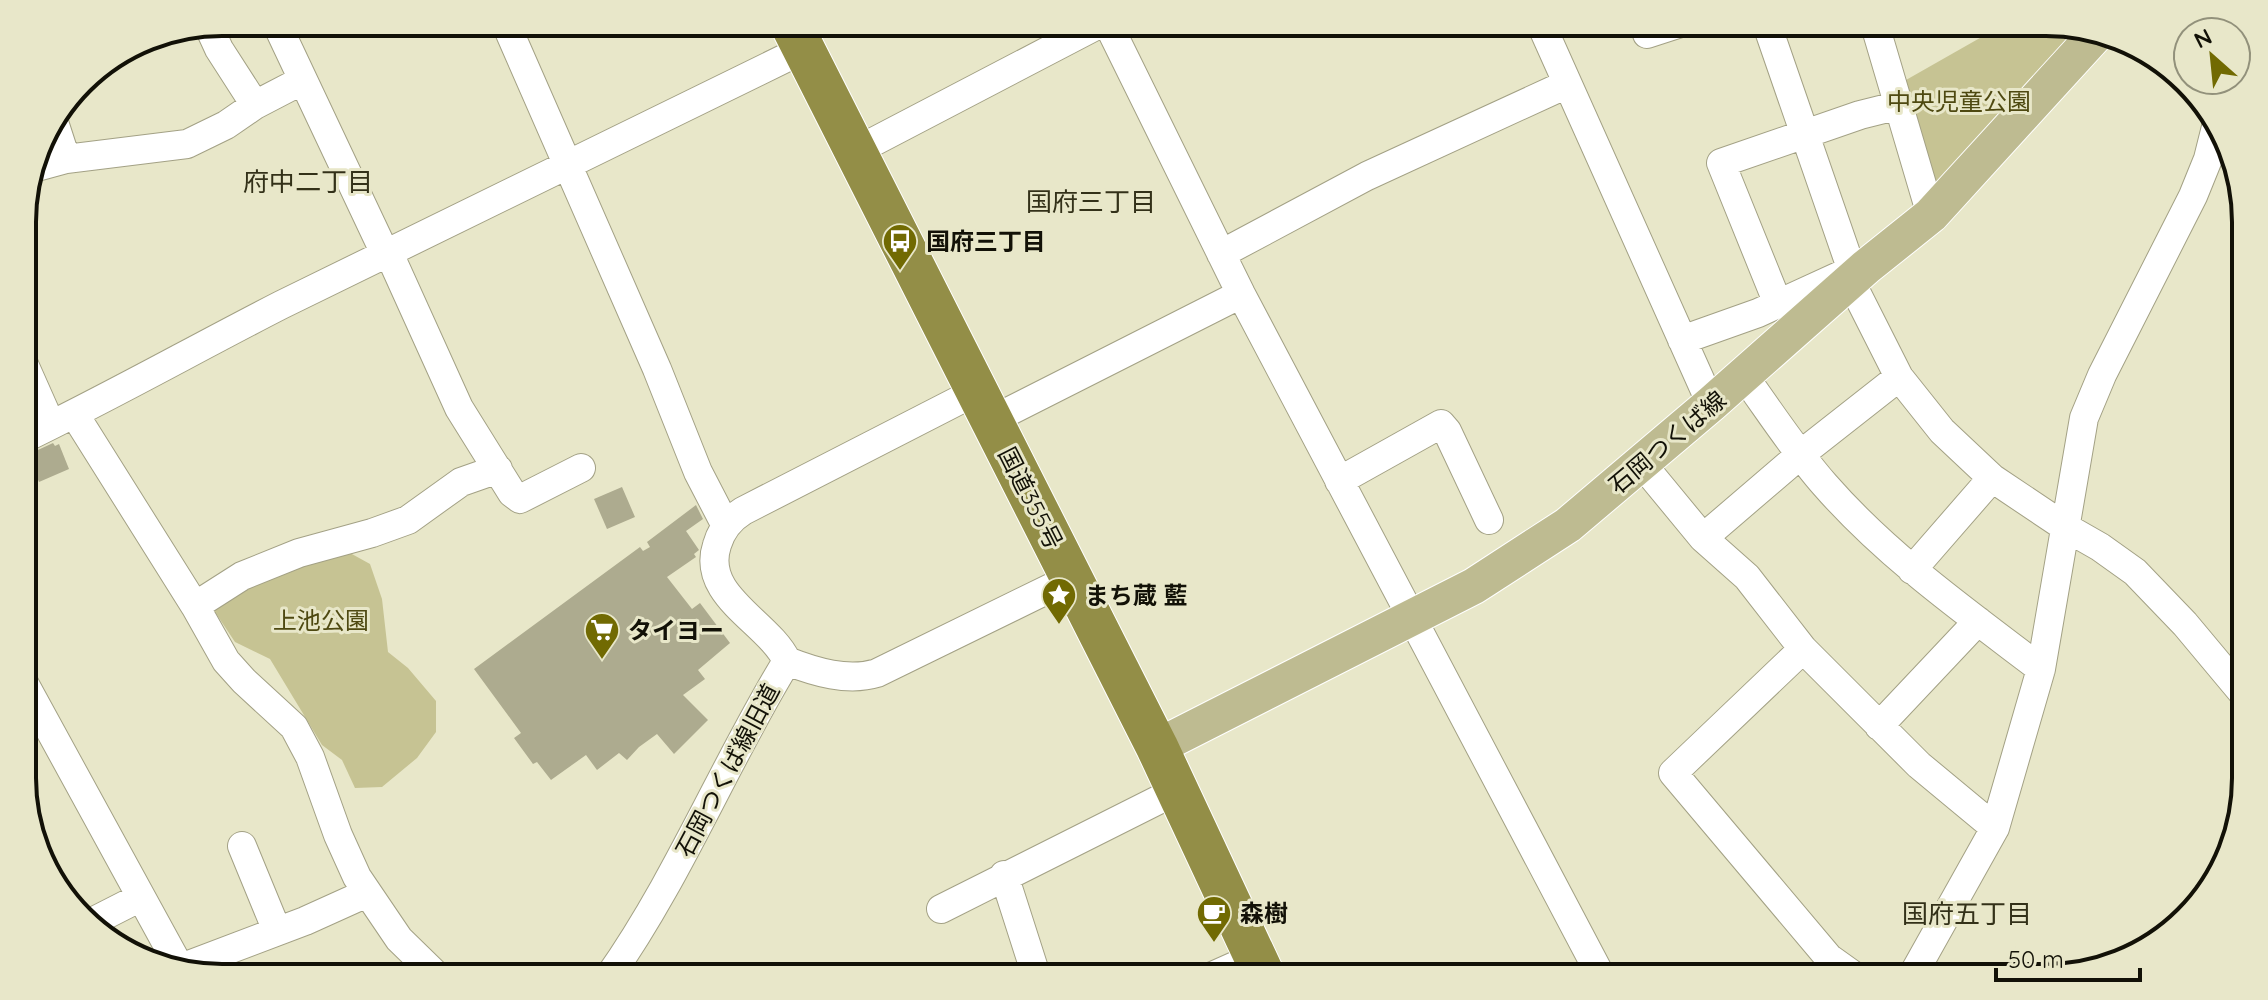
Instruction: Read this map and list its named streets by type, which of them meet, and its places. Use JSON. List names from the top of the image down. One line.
{"streets":{"highway":["国道355号"],"main road":["石岡つくば線"],"street":["石岡つくば線旧道"]},"crossings":[["石岡つくば線","国道355号"]],"districts":["府中二丁目","国府三丁目","国府五丁目"],"parks":["中央児童公園","上池公園"],"places":{"bus stop":["国府三丁目"],"place":["まち蔵 藍"],"supermarket":["タイヨー"],"cafe":["森樹"]},"scale_bar":"50 m","north":"top left"}
